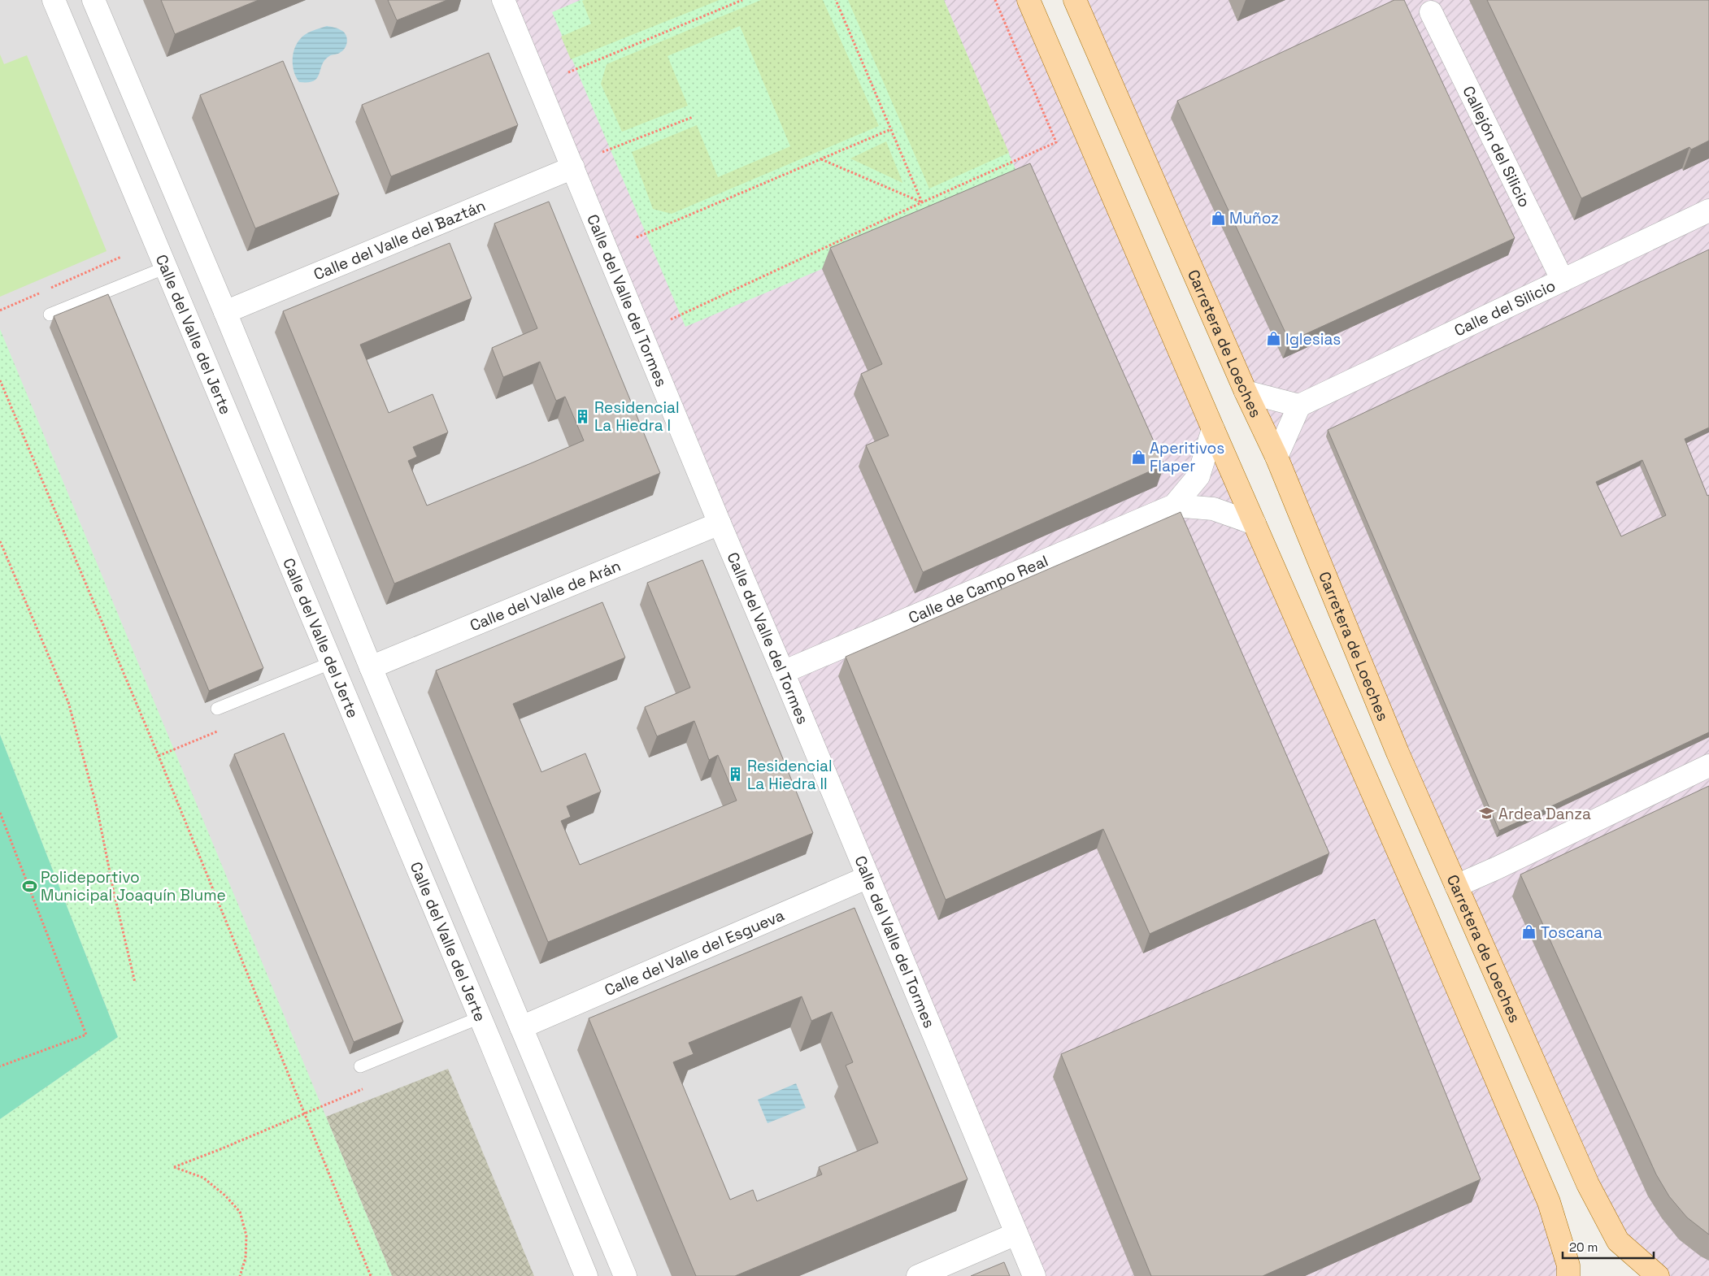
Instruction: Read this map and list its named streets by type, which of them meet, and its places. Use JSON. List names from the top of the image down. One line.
{"streets":{"main road":["Carretera de Loeches"],"street":["Callejón del Silicio","Calle del Valle del Baztán","Calle del Valle del Tormes","Calle del Silicio","Calle del Valle del Jerte","Calle de Campo Real","Calle del Valle de Arán","Calle del Valle del Esgueva"]},"crossings":[["Callejón del Silicio","Calle del Silicio"],["Calle del Valle del Baztán","Calle del Valle del Tormes"],["Calle del Valle del Tormes","Calle de Campo Real"],["Calle del Valle del Tormes","Calle del Valle de Arán"],["Calle del Valle del Tormes","Calle del Valle del Esgueva"]],"places":{"shop":["Muñoz","Iglesias","Aperitivos Flaper","Toscana"],"building":["Residencial La Hiedra I","Residencial La Hiedra II"],"school or university":["Ardea Danza"],"sports":["Polideportivo Municipal Joaquín Blume"]},"scale_bar":"20 m"}
